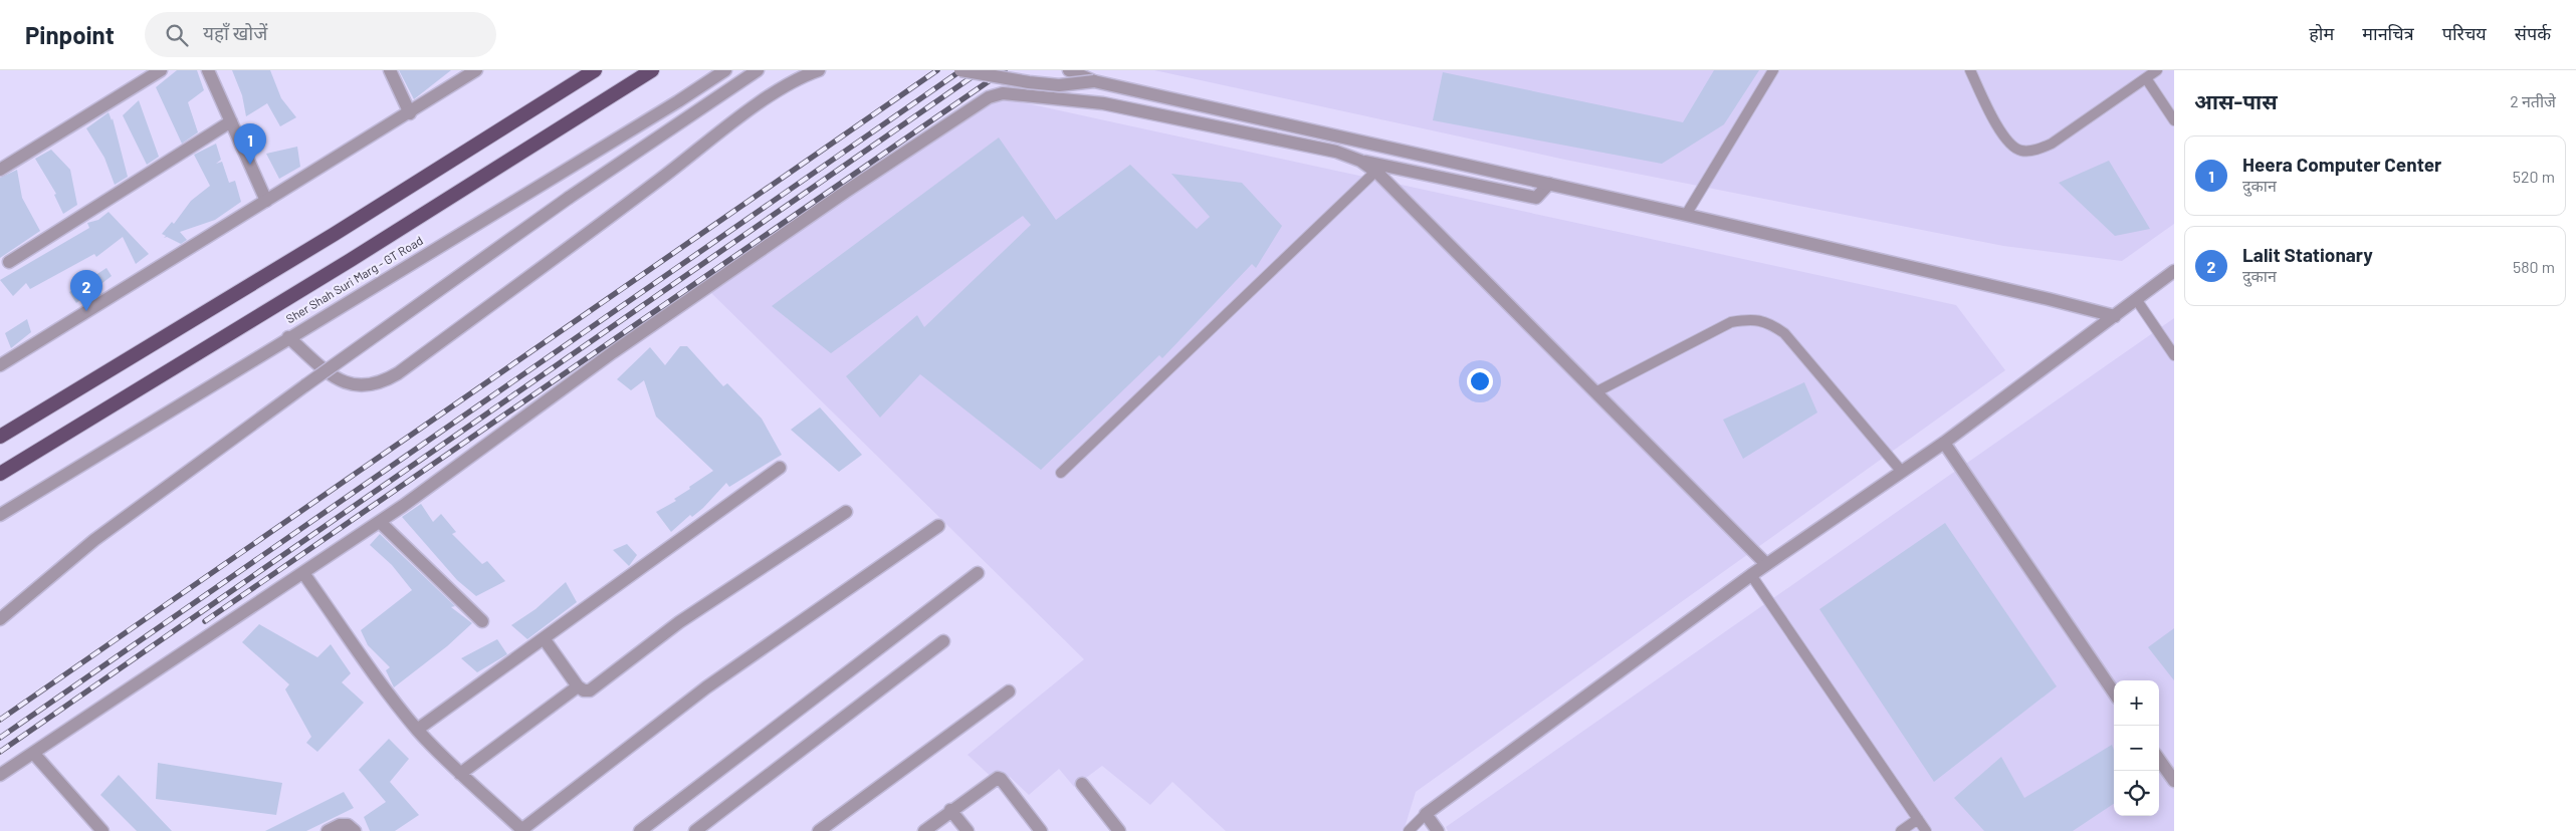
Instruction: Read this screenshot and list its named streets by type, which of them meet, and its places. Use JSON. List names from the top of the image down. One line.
{"streets":{"highway":["Sher Shah Suri Marg - GT Road"]},"page":{"header":"Pinpoint","search":"यहाँ खोजें","nav":["होम","मानचित्र","परिचय","संपर्क"],"heading":["आस-पास","2 नतीजे"],"pins":["1","2"],"list":[{"mark":"1","name":"Heera Computer Center","note":"दुकान","value":"520 m"},{"mark":"2","name":"Lalit Stationary","note":"दुकान","value":"580 m"}],"map_buttons":["+","−"]}}
